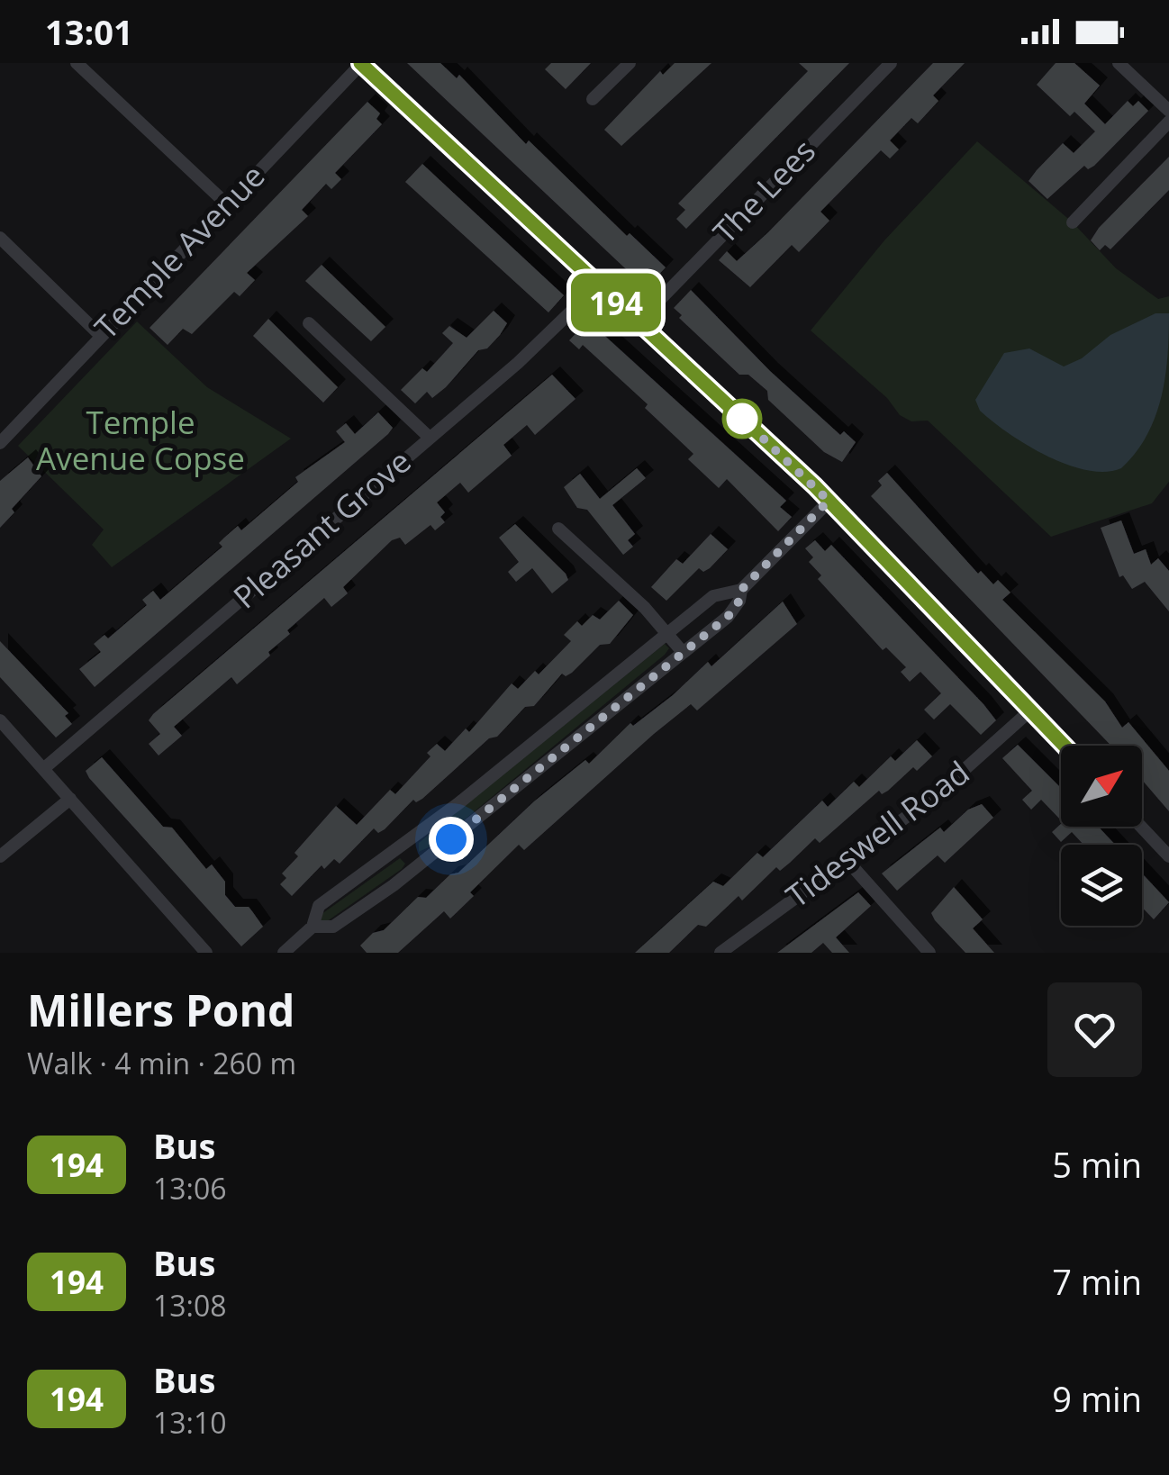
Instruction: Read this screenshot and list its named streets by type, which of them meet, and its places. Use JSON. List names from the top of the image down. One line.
{"streets":{"street":["The Lees","Temple Avenue","Pleasant Grove","Tideswell Road"]},"parks":["Temple Avenue Copse"],"lines":["bus line 194"],"north":"top right","page":{"status":"13:01","on_map":"194","heading":["Millers Pond","Walk · 4 min · 260 m"],"list":[{"mark":"194","name":"Bus","note":"13:06","value":"5 min"},{"mark":"194","name":"Bus","note":"13:08","value":"7 min"},{"mark":"194","name":"Bus","note":"13:10","value":"9 min"}]}}
